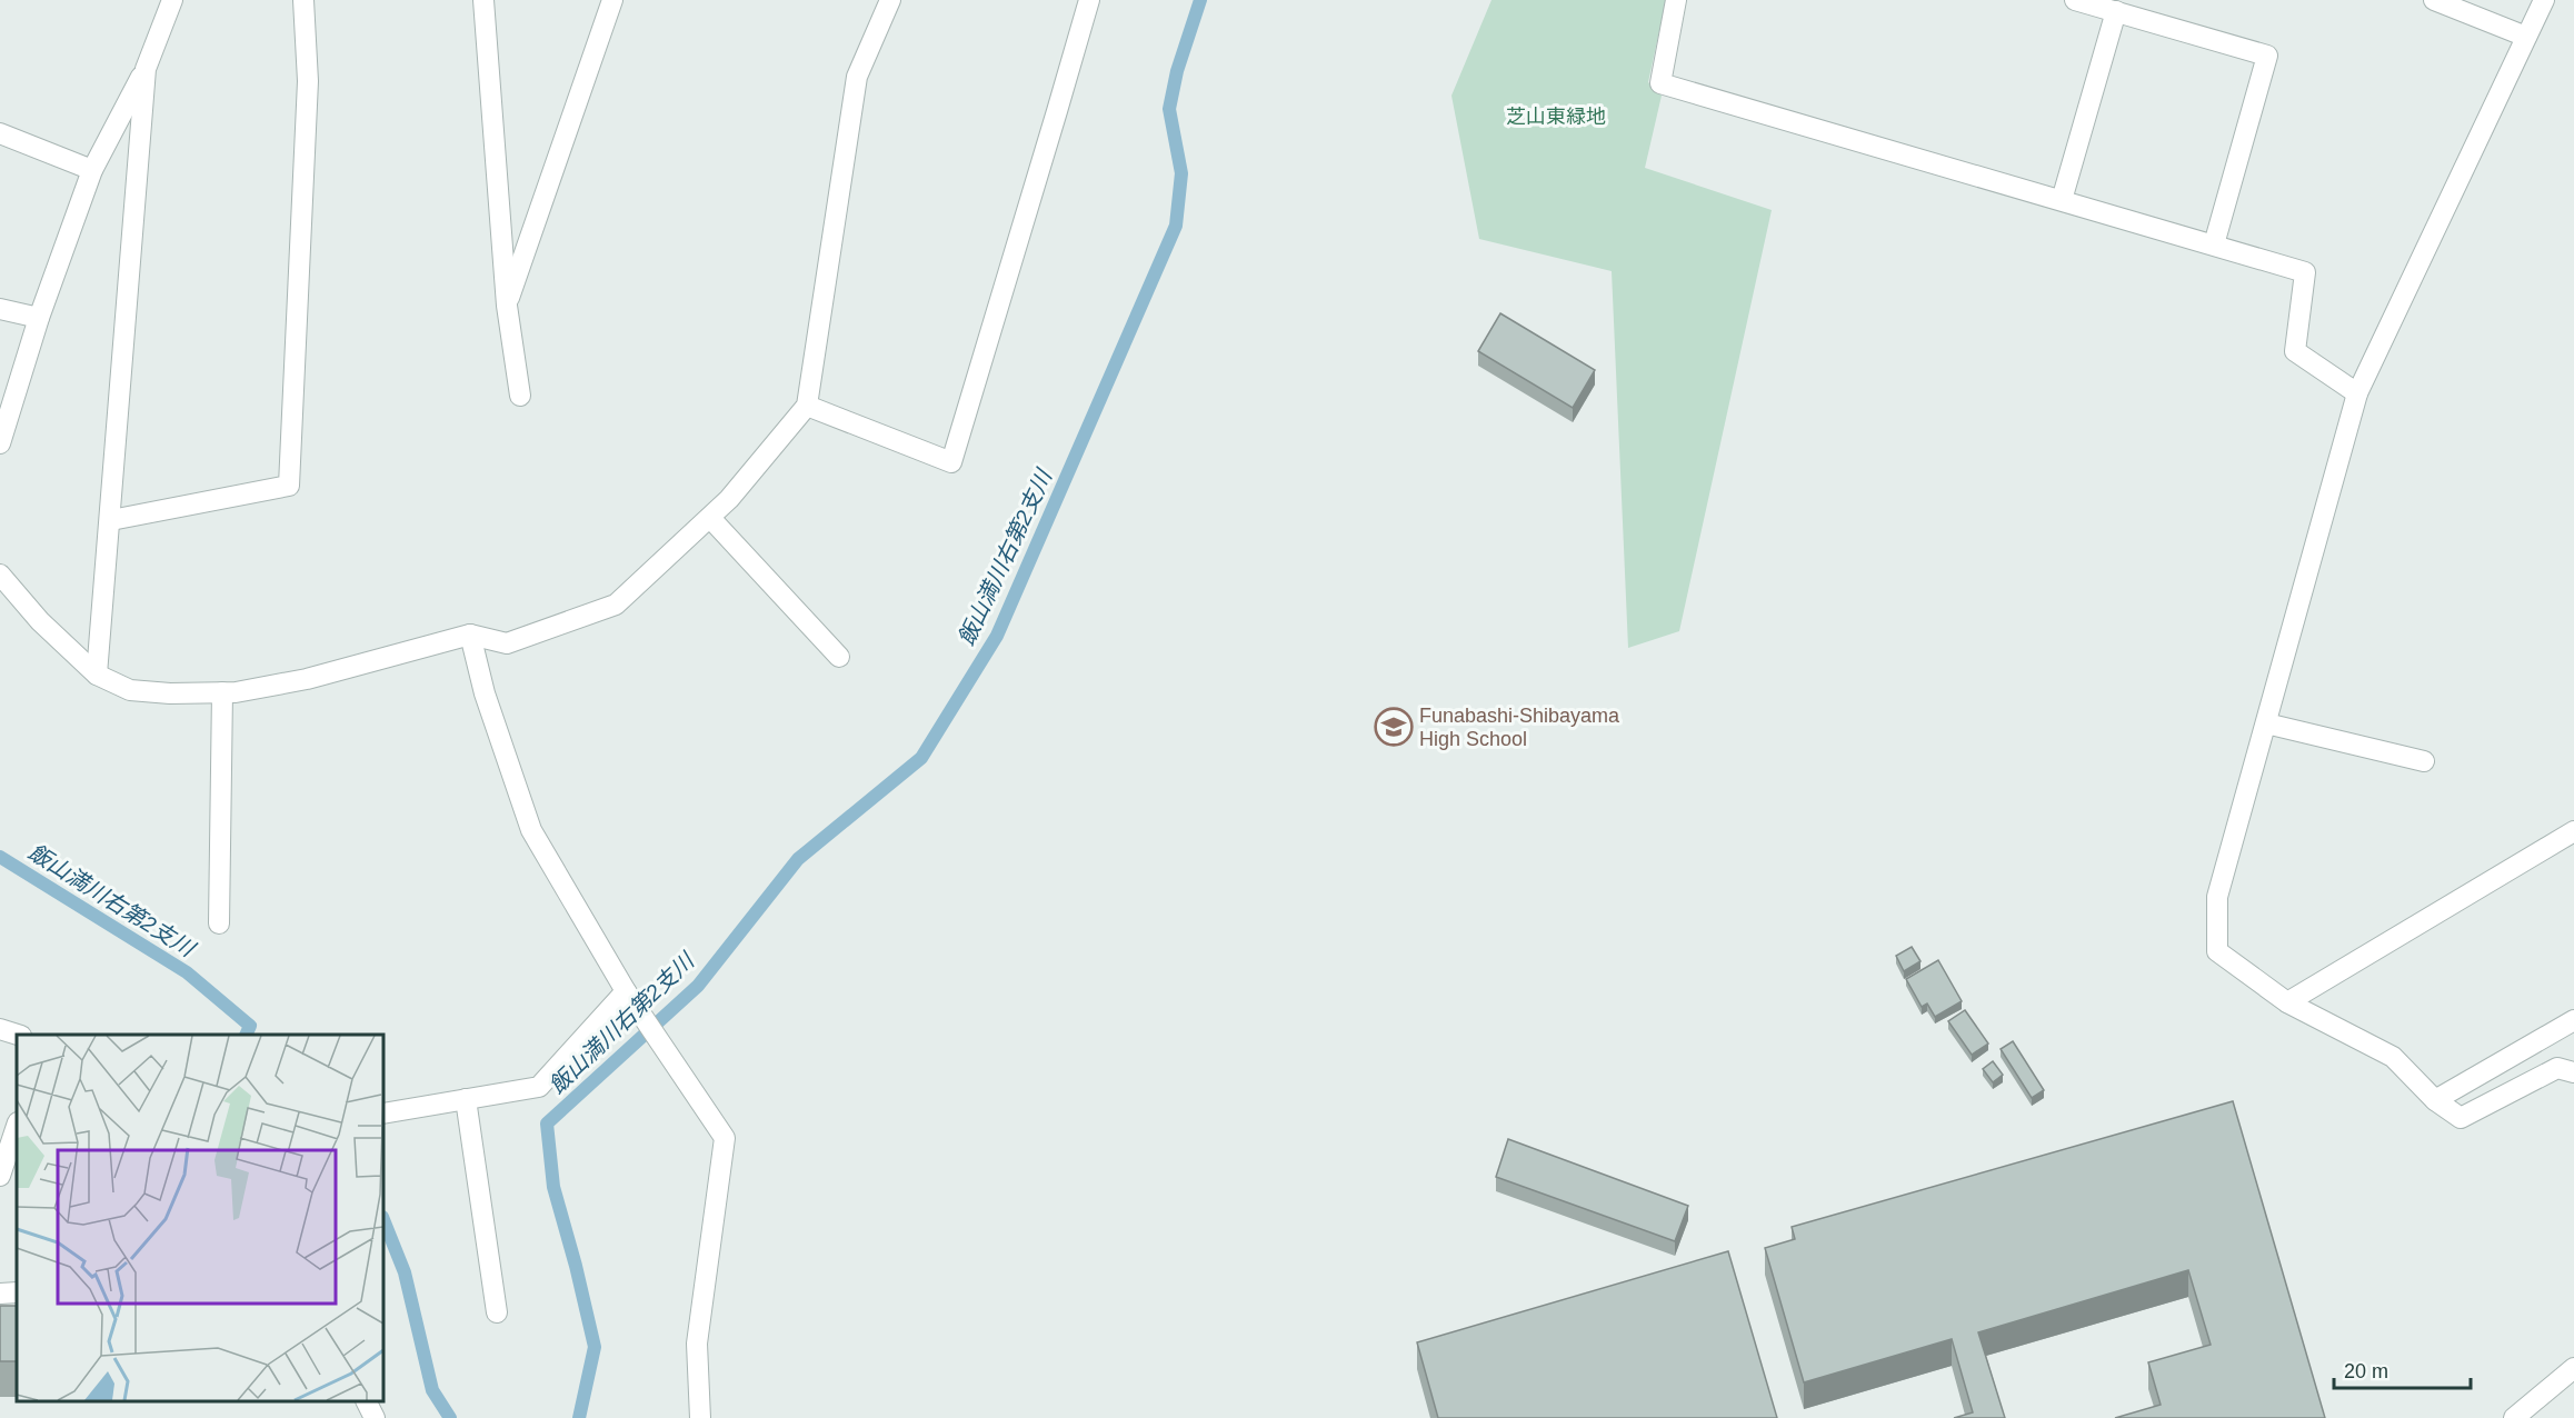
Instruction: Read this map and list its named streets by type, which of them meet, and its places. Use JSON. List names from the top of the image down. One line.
{"water":["飯山満川右第2支川"],"parks":["芝山東緑地"],"places":{"school or university":["Funabashi-Shibayama High School"]},"scale_bar":"20 m"}
